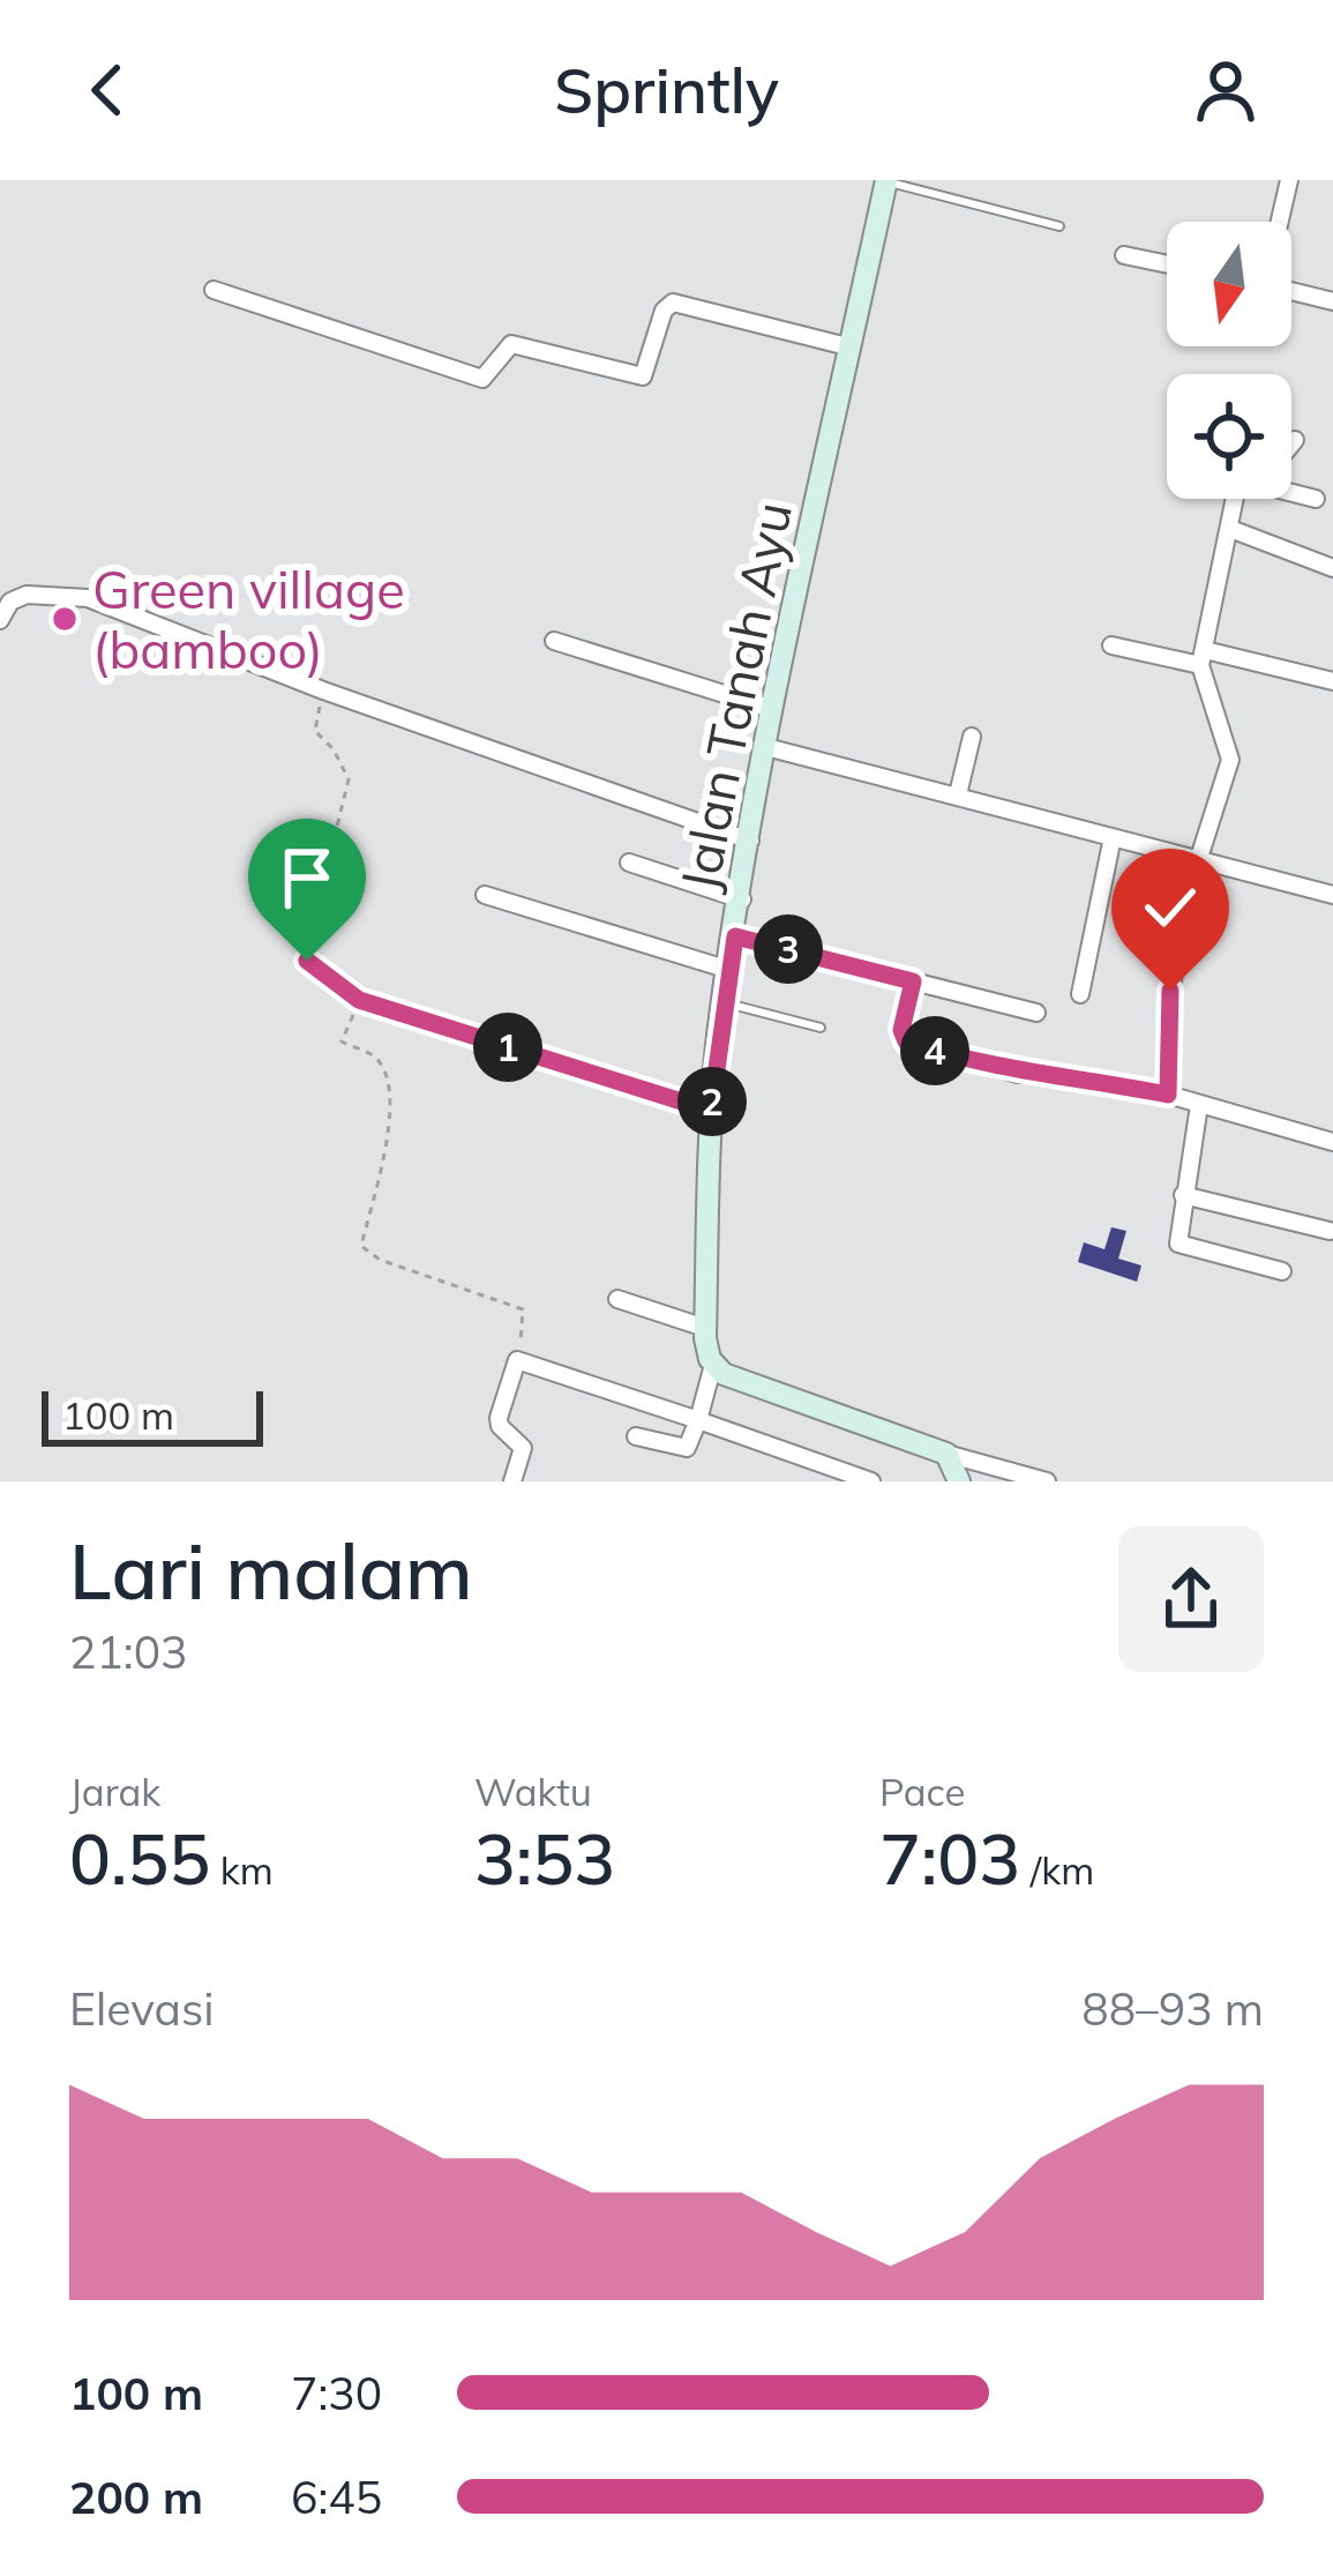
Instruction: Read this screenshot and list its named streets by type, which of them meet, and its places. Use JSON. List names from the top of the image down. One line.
{"streets":{"street":["Jalan Tanah Ayu"]},"places":["Green village (bamboo)"],"scale_bar":"100 m","north":"bottom","page":{"header":"Sprintly","pins":["3","1","4","2"],"scale":"100 m","heading":["Lari malam","21:03"],"stats":[["Jarak","0.55 km"],["Waktu","3:53"],["Pace","7:03 /km"]],"chart":["Elevasi","88–93 m"],"list":[{"name":"100 m","note":"7:30"},{"name":"200 m","note":"6:45"}]}}
